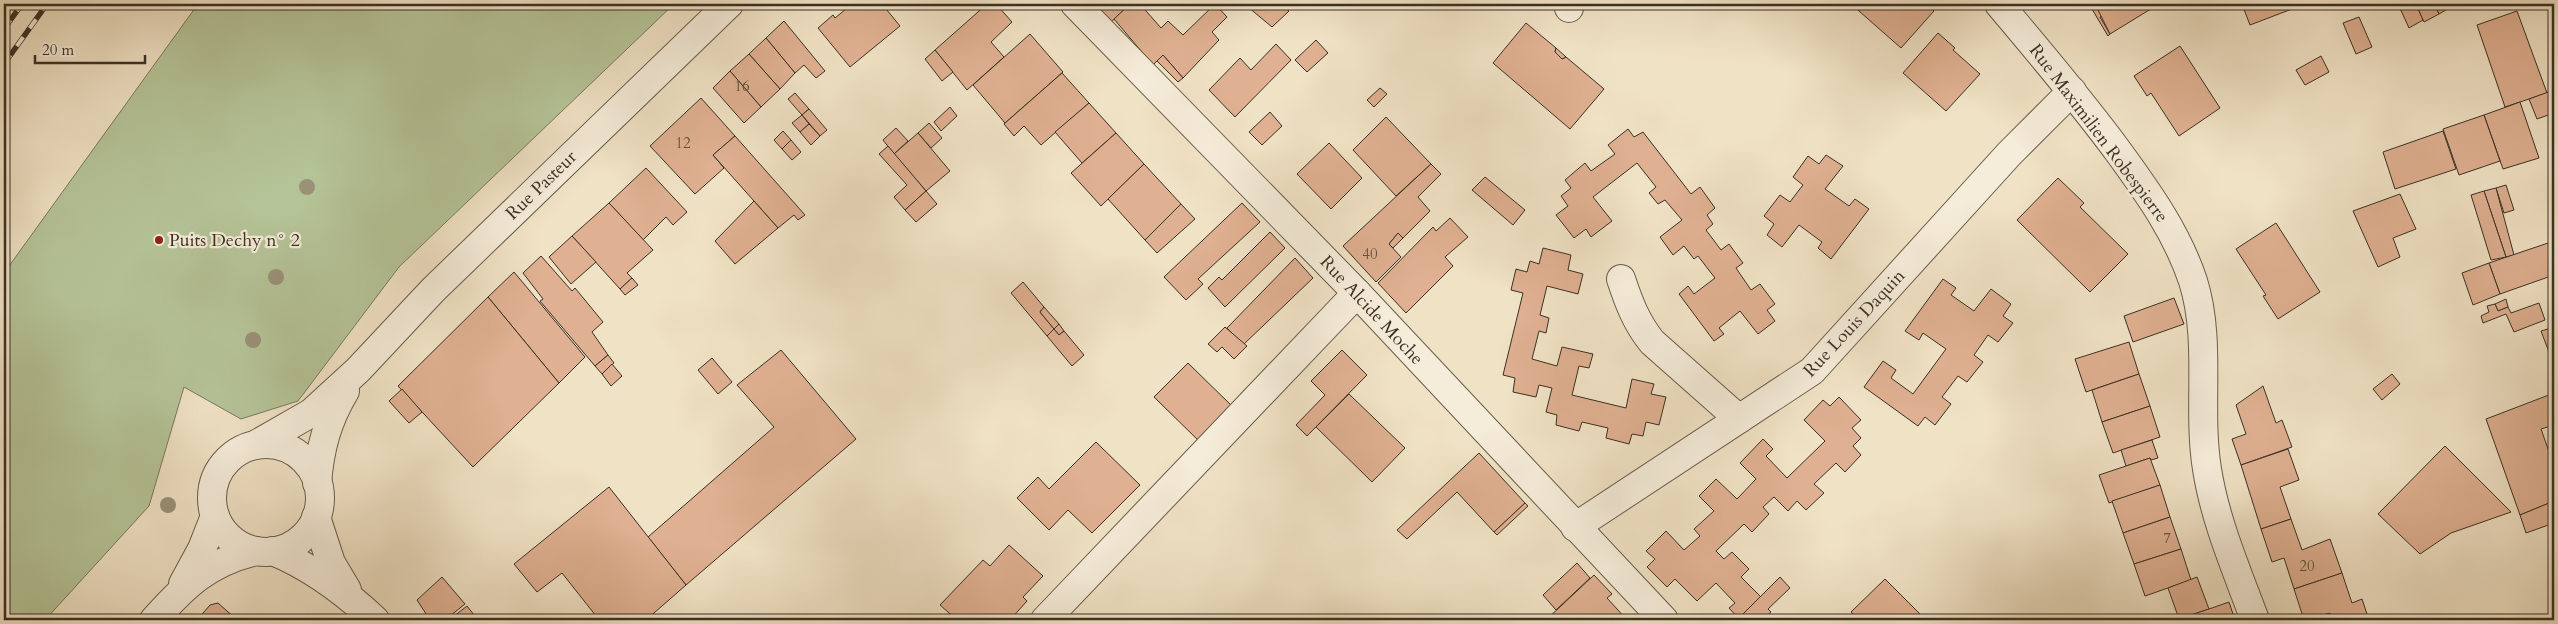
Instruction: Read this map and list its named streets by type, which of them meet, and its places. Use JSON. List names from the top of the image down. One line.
{"streets":{"street":["Rue Maximilien Robespierre","Rue Pasteur","Rue Alcide Moche","Rue Louis Daquin"]},"crossings":[["Rue Maximilien Robespierre","Rue Louis Daquin"],["Rue Alcide Moche","Rue Louis Daquin"]],"places":["Puits Dechy n° 2"],"house_numbers":["16","12","40","7","20"],"scale_bar":"20 m"}
